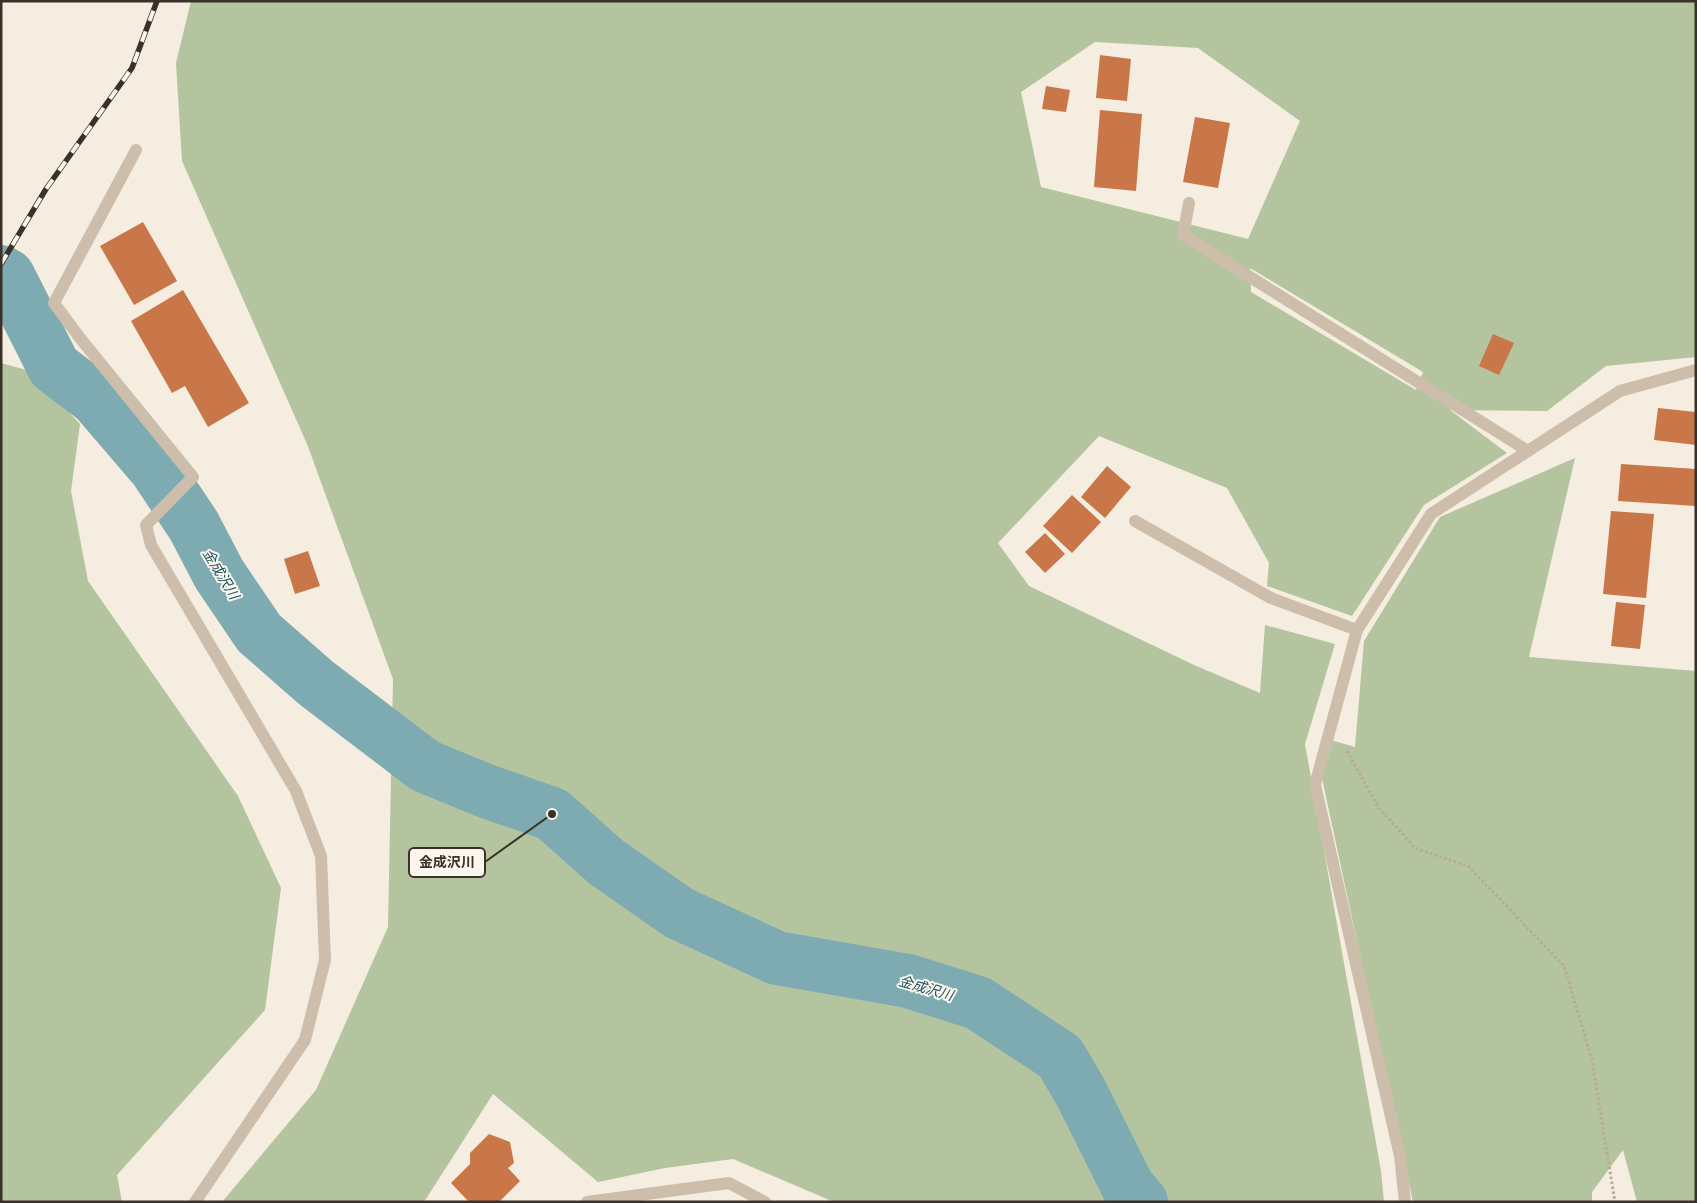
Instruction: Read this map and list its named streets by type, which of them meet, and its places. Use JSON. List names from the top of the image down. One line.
{"water":["金成沢川"],"places":["金成沢川"]}
